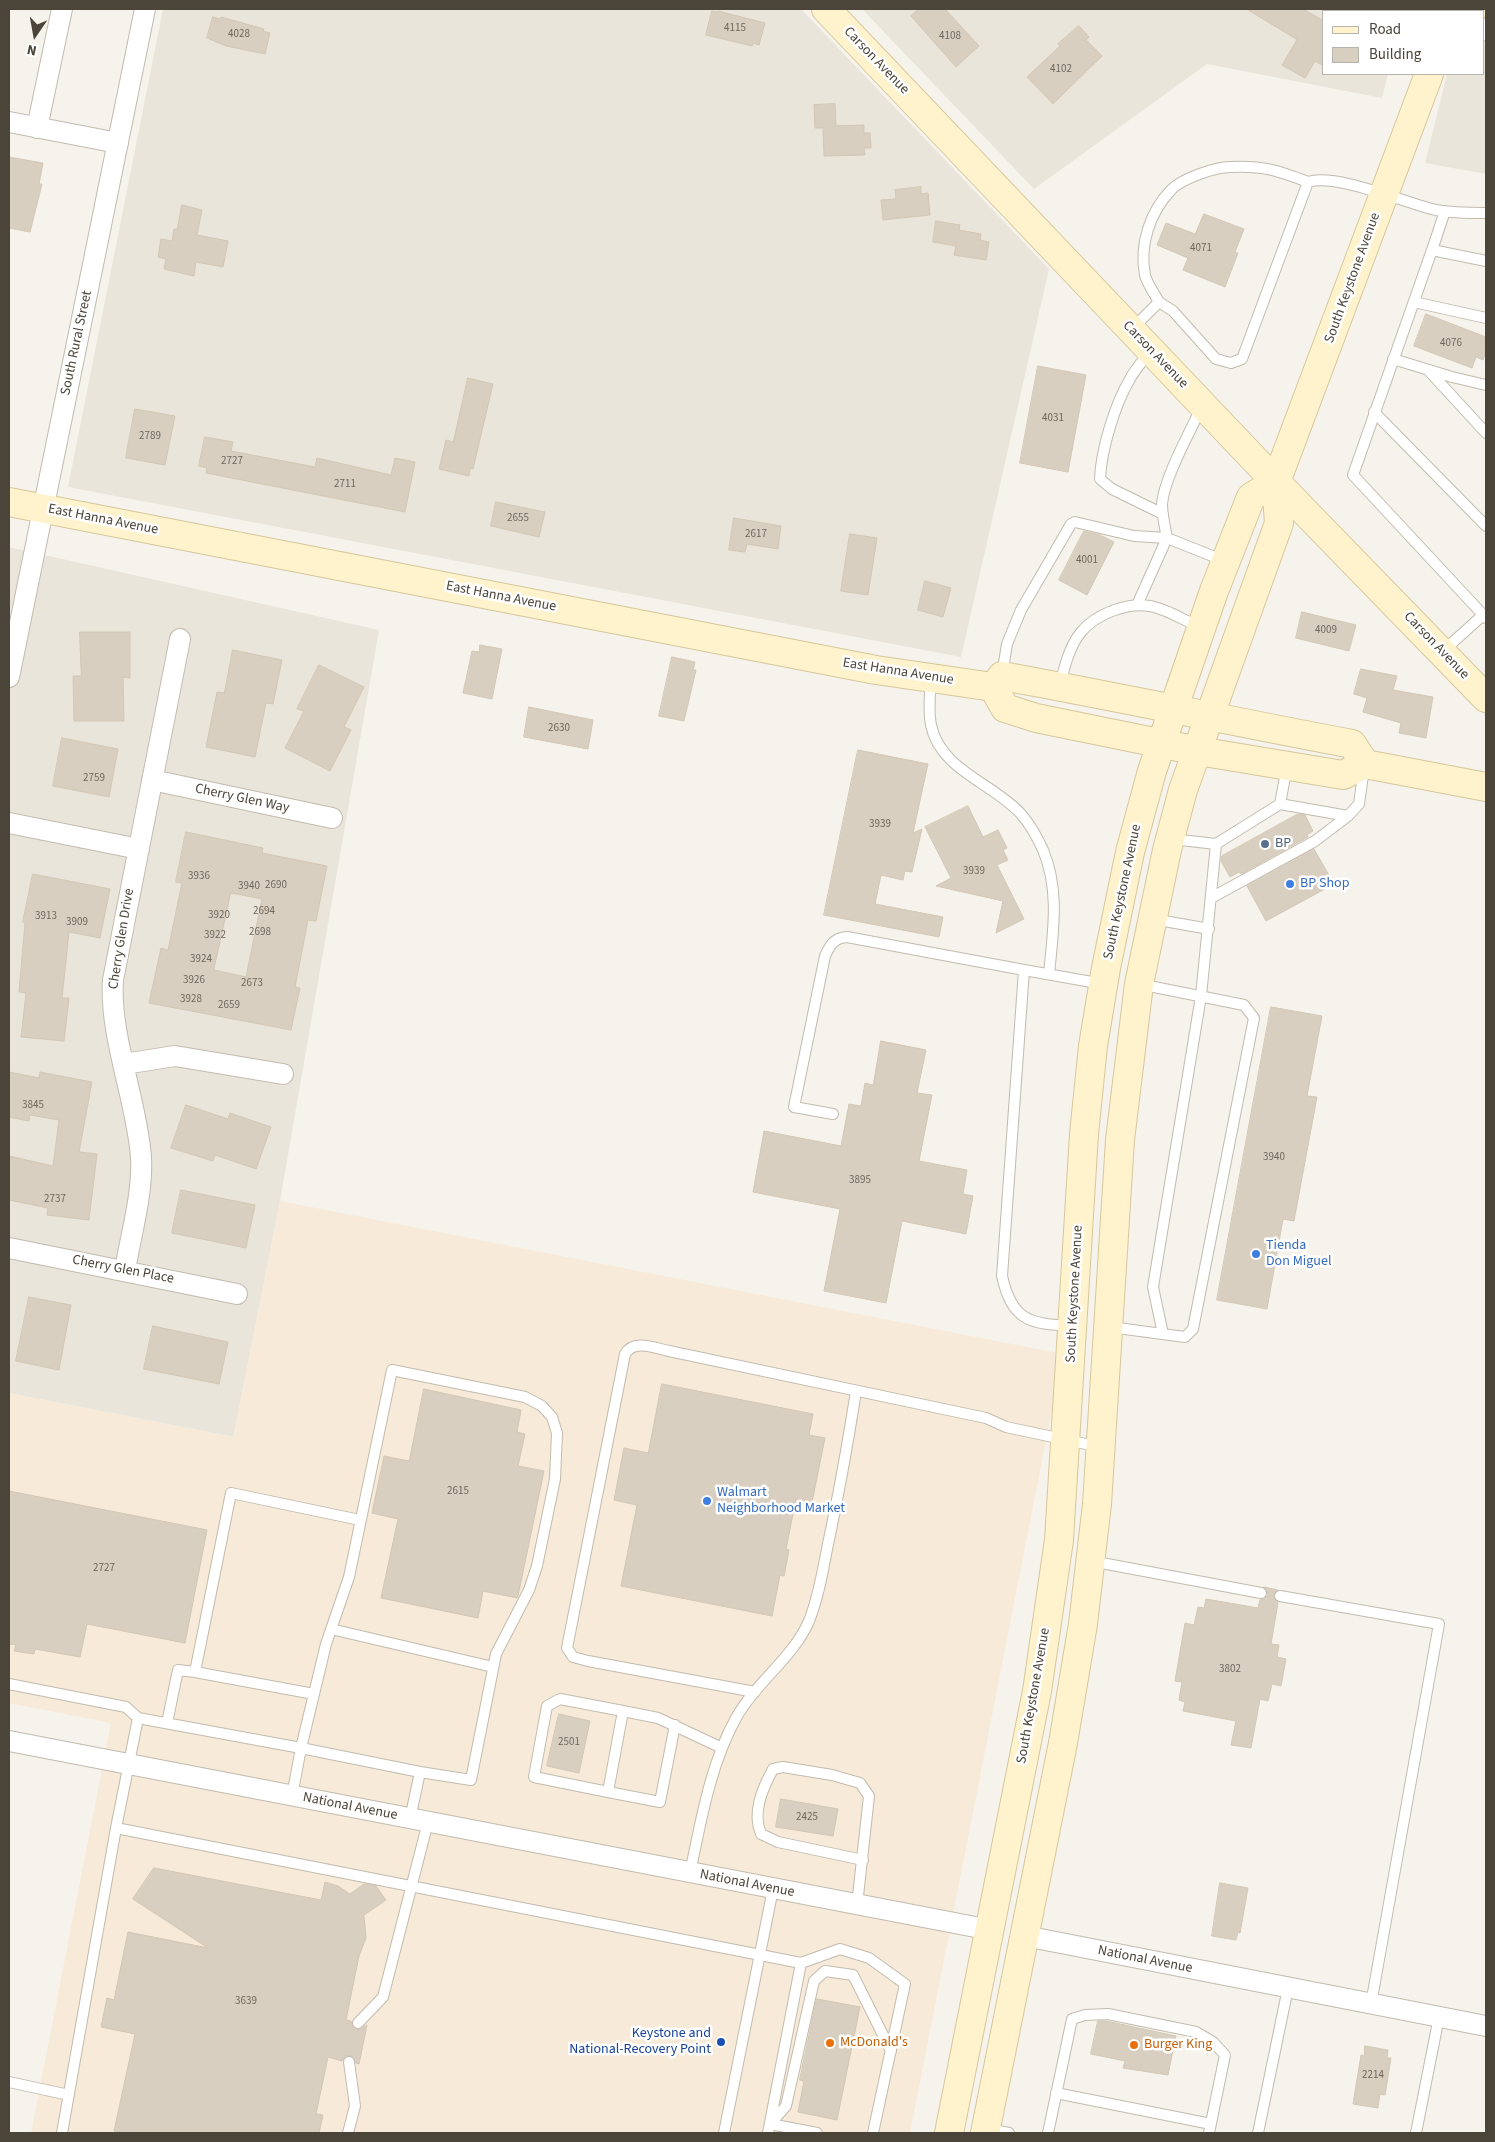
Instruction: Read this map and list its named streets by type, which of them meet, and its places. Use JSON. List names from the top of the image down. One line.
{"streets":{"main road":["Carson Avenue","South Keystone Avenue","East Hanna Avenue","National Avenue"],"street":["South Rural Street","Cherry Glen Way","Cherry Glen Drive","Cherry Glen Place"]},"crossings":[["Carson Avenue","South Keystone Avenue"],["South Keystone Avenue","East Hanna Avenue"],["South Keystone Avenue","National Avenue"],["South Rural Street","East Hanna Avenue"],["Cherry Glen Way","Cherry Glen Drive"],["Cherry Glen Drive","Cherry Glen Place"]],"places":["BP","BP Shop","Tienda Don Miguel","Walmart Neighborhood Market","Keystone and National-Recovery Point","McDonald's","Burger King"],"house_numbers":["4115","4028","4108","4102","4071","4076","4031","2789","2727","2711","2655","2617","4001","4009","2630","2759","3939","3939","3936","2690","3940","2694","3920","3913","3909","2698","3922","3924","3926","2673","3928","2659","3845","3940","3895","2737","2615","2727","3802","2501","2425","3639","2214"],"legend":["Road","Building"],"north":"bottom"}
